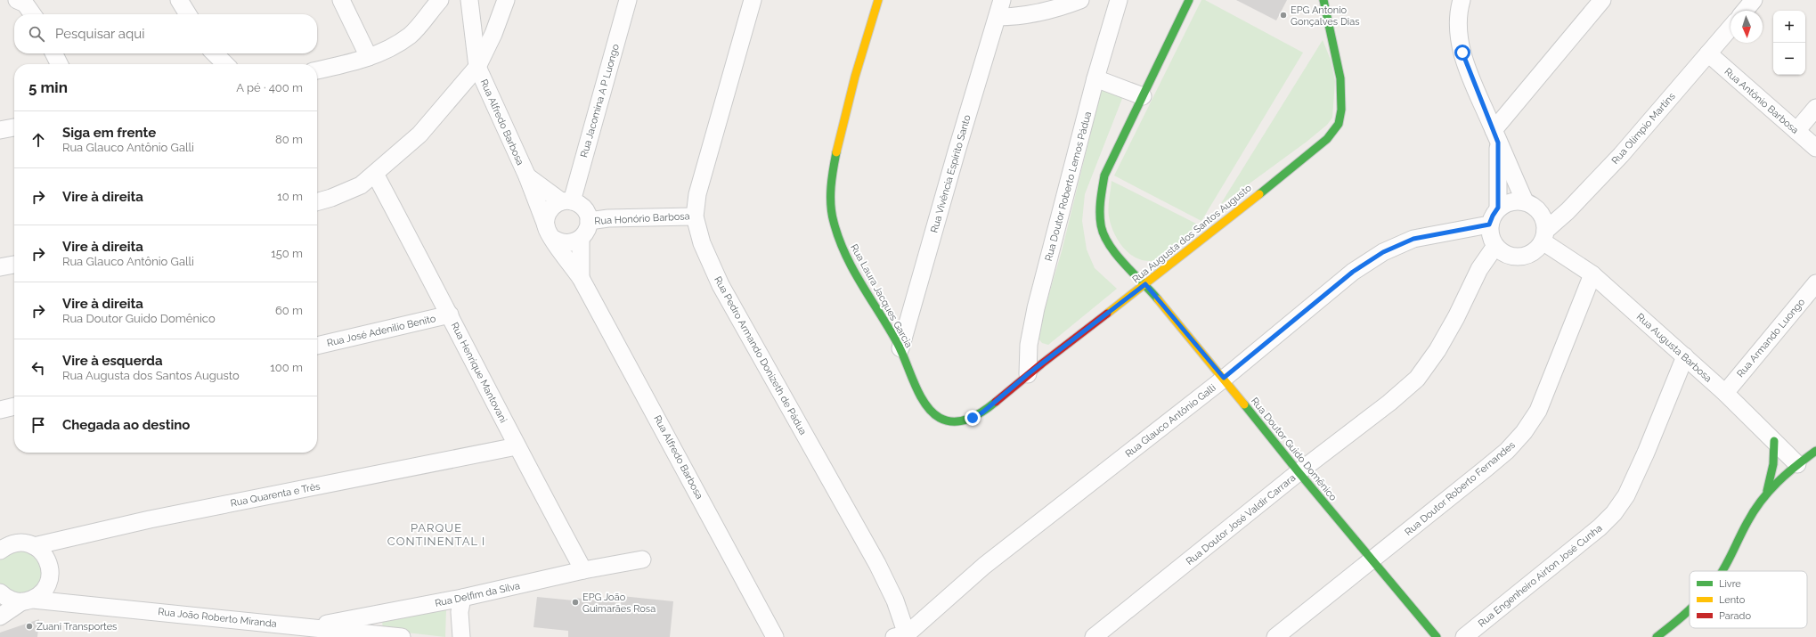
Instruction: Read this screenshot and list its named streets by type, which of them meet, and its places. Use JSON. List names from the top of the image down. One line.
{"streets":{"street":["Rua Jacomina A P Luongo","Rua Antônio Barbosa","Rua Alfredo Barbosa","Rua Olímpio Martins","Rua Vivência Espírito Santo","Rua Doutor Roberto Lemos Pádua","Rua Honório Barbosa","Rua Augusta dos Santos Augusto","Rua Laura Jacques Garcia","Rua José Adenilio Benito","Rua Armando Luongo","Rua Augusta Barbosa","Rua Pedro Armando Donizeth de Pádua","Rua Henrique Mantovani","Rua Glauco Antônio Galli","Rua Doutor Guido Domênico","Rua Doutor Roberto Fernandes","Rua Quarenta e Três","Rua Doutor José Valdir Carrara","Rua Engenheiro Airton José Cunha","Rua Delfim da Silva","Rua João Roberto Miranda"]},"crossings":[["Rua Jacomina A P Luongo","Rua Alfredo Barbosa"],["Rua Jacomina A P Luongo","Rua Honório Barbosa"],["Rua Antônio Barbosa","Rua Olímpio Martins"],["Rua Alfredo Barbosa","Rua Honório Barbosa"],["Rua Olímpio Martins","Rua Augusta Barbosa"],["Rua Olímpio Martins","Rua Glauco Antônio Galli"],["Rua Olímpio Martins","Rua Doutor José Valdir Carrara"],["Rua Vivência Espírito Santo","Rua Laura Jacques Garcia"],["Rua Doutor Roberto Lemos Pádua","Rua Augusta dos Santos Augusto"],["Rua Honório Barbosa","Rua Pedro Armando Donizeth de Pádua"],["Rua Augusta dos Santos Augusto","Rua Laura Jacques Garcia"],["Rua Augusta dos Santos Augusto","Rua Doutor Guido Domênico"],["Rua José Adenilio Benito","Rua Henrique Mantovani"],["Rua Armando Luongo","Rua Augusta Barbosa"],["Rua Augusta Barbosa","Rua Glauco Antônio Galli"],["Rua Augusta Barbosa","Rua Doutor Roberto Fernandes"],["Rua Augusta Barbosa","Rua Doutor José Valdir Carrara"],["Rua Augusta Barbosa","Rua Engenheiro Airton José Cunha"],["Rua Pedro Armando Donizeth de Pádua","Rua Glauco Antônio Galli"],["Rua Henrique Mantovani","Rua Quarenta e Três"],["Rua Henrique Mantovani","Rua Delfim da Silva"],["Rua Glauco Antônio Galli","Rua Doutor Guido Domênico"],["Rua Glauco Antônio Galli","Rua Doutor José Valdir Carrara"],["Rua Doutor Guido Domênico","Rua Doutor Roberto Fernandes"],["Rua Doutor Guido Domênico","Rua Doutor José Valdir Carrara"],["Rua Delfim da Silva","Rua João Roberto Miranda"]],"districts":["PARQUE CONTINENTAL I"],"places":["EPG Antonio Gonçalves Dias","EPG João Guimarães Rosa","Zuani Transportes"],"legend":["Livre","Lento","Parado"],"north":"bottom","page":{"map_buttons":["+","−"],"search":"Pesquisar aqui","heading":["5 min","A pé · 400 m"],"list":[["Siga em frente","Rua Glauco Antônio Galli","80 m"],["Vire à direita","10 m"],["Vire à direita","Rua Glauco Antônio Galli","150 m"],["Vire à direita","Rua Doutor Guido Domênico","60 m"],["Vire à esquerda","Rua Augusta dos Santos Augusto","100 m"],"Chegada ao destino"]}}
